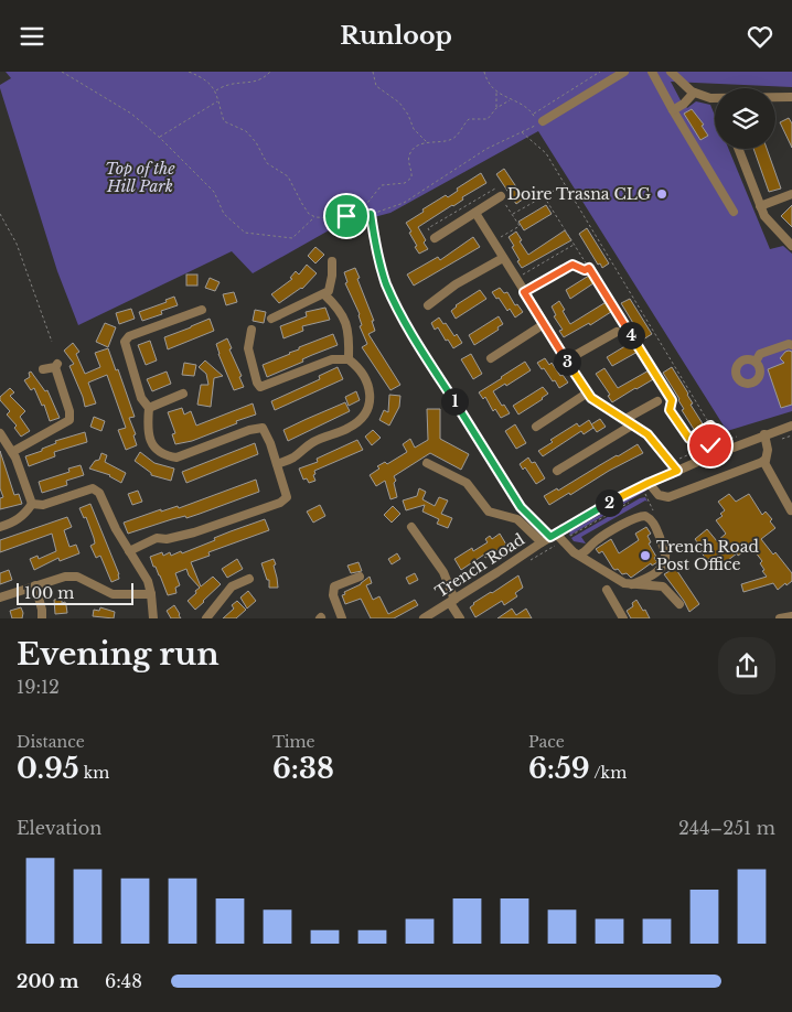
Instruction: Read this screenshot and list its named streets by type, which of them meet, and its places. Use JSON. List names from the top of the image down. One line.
{"streets":{"street":["Trench Road"]},"parks":["Top of the Hill Park"],"places":["Doire Trasna CLG","Trench Road Post Office"],"scale_bar":"100 m","page":{"header":"Runloop","pins":["4","3","1","2"],"scale":"100 m","heading":["Evening run","19:12"],"stats":[["Distance","0.95 km"],["Time","6:38"],["Pace","6:59 /km"]],"chart":["Elevation","244–251 m"],"list":[{"name":"200 m","note":"6:48"}]}}
